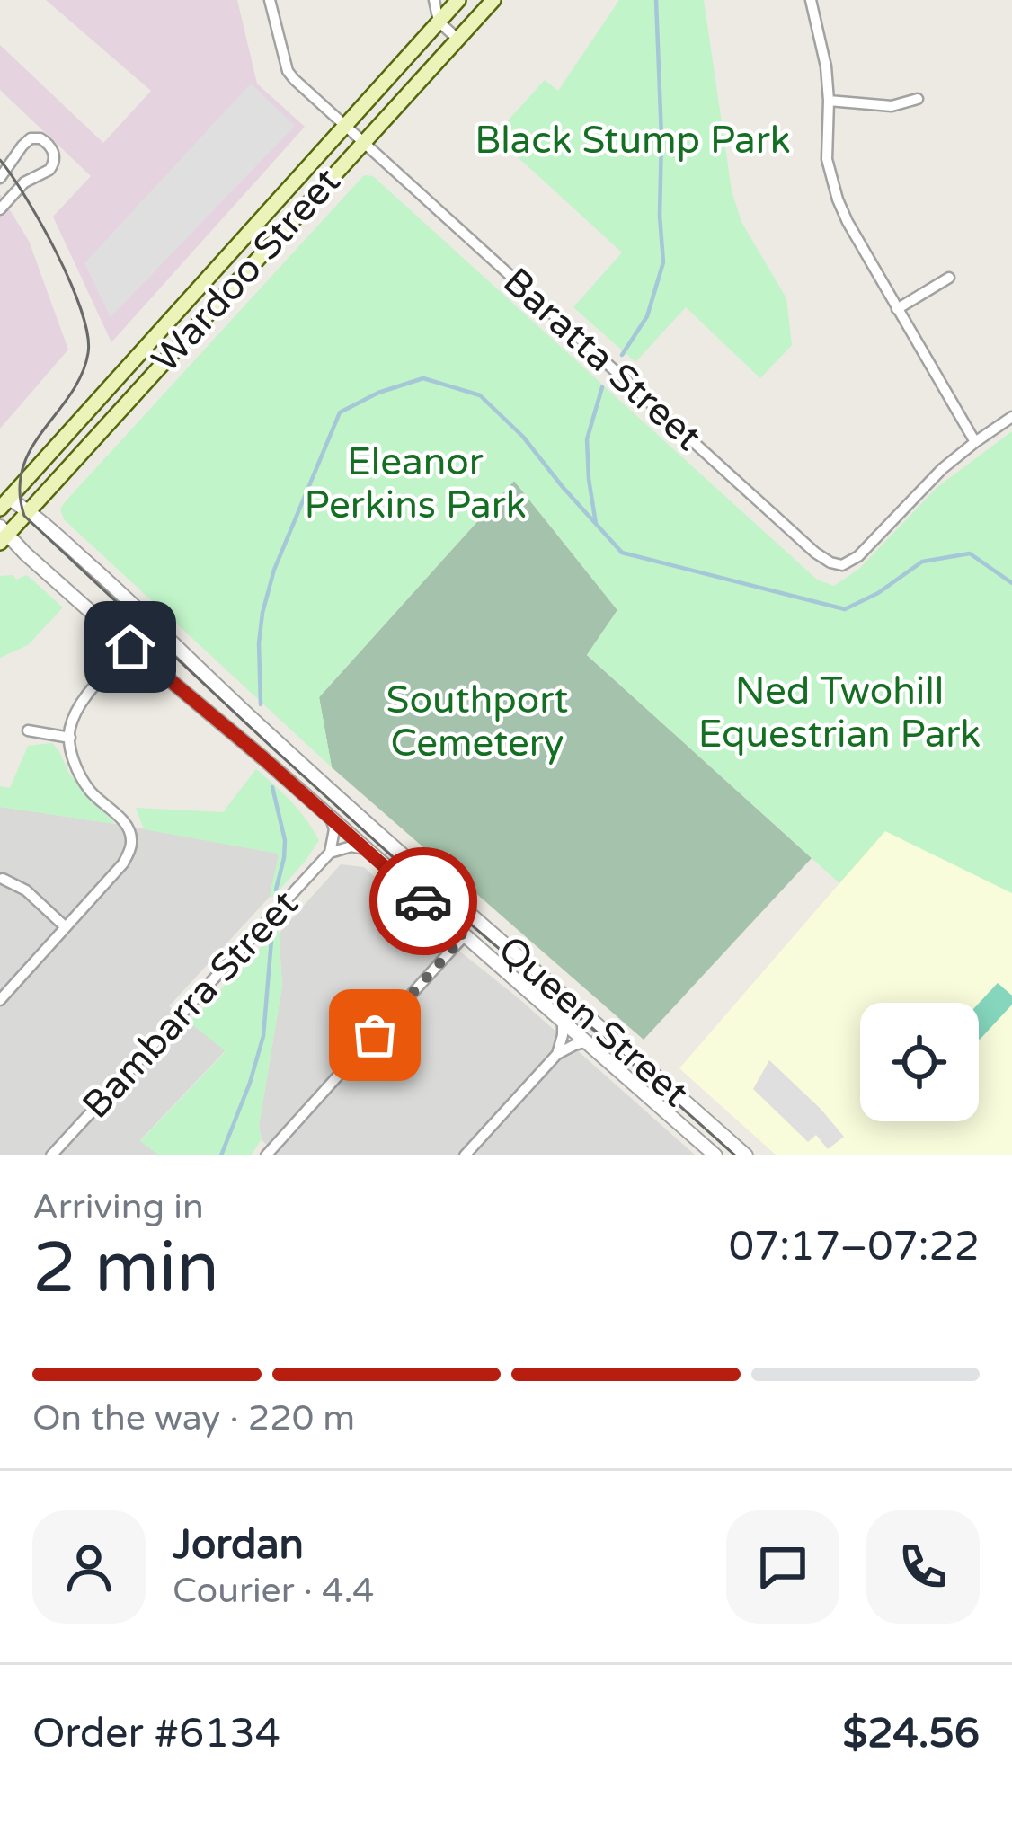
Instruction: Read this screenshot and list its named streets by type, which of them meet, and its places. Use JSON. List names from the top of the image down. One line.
{"streets":{"main road":["Wardoo Street"],"street":["Baratta Street","Bambarra Street","Queen Street"]},"crossings":[["Wardoo Street","Baratta Street"],["Wardoo Street","Queen Street"]],"parks":["Black Stump Park","Eleanor Perkins Park","Ned Twohill Equestrian Park","Southport Cemetery"],"page":{"heading":["2 min","Arriving in","07:17–07:22"],"panel":["Jordan","Courier · 4.4","Order #6134","$24.56"],"bar":"On the way · 220 m"}}
